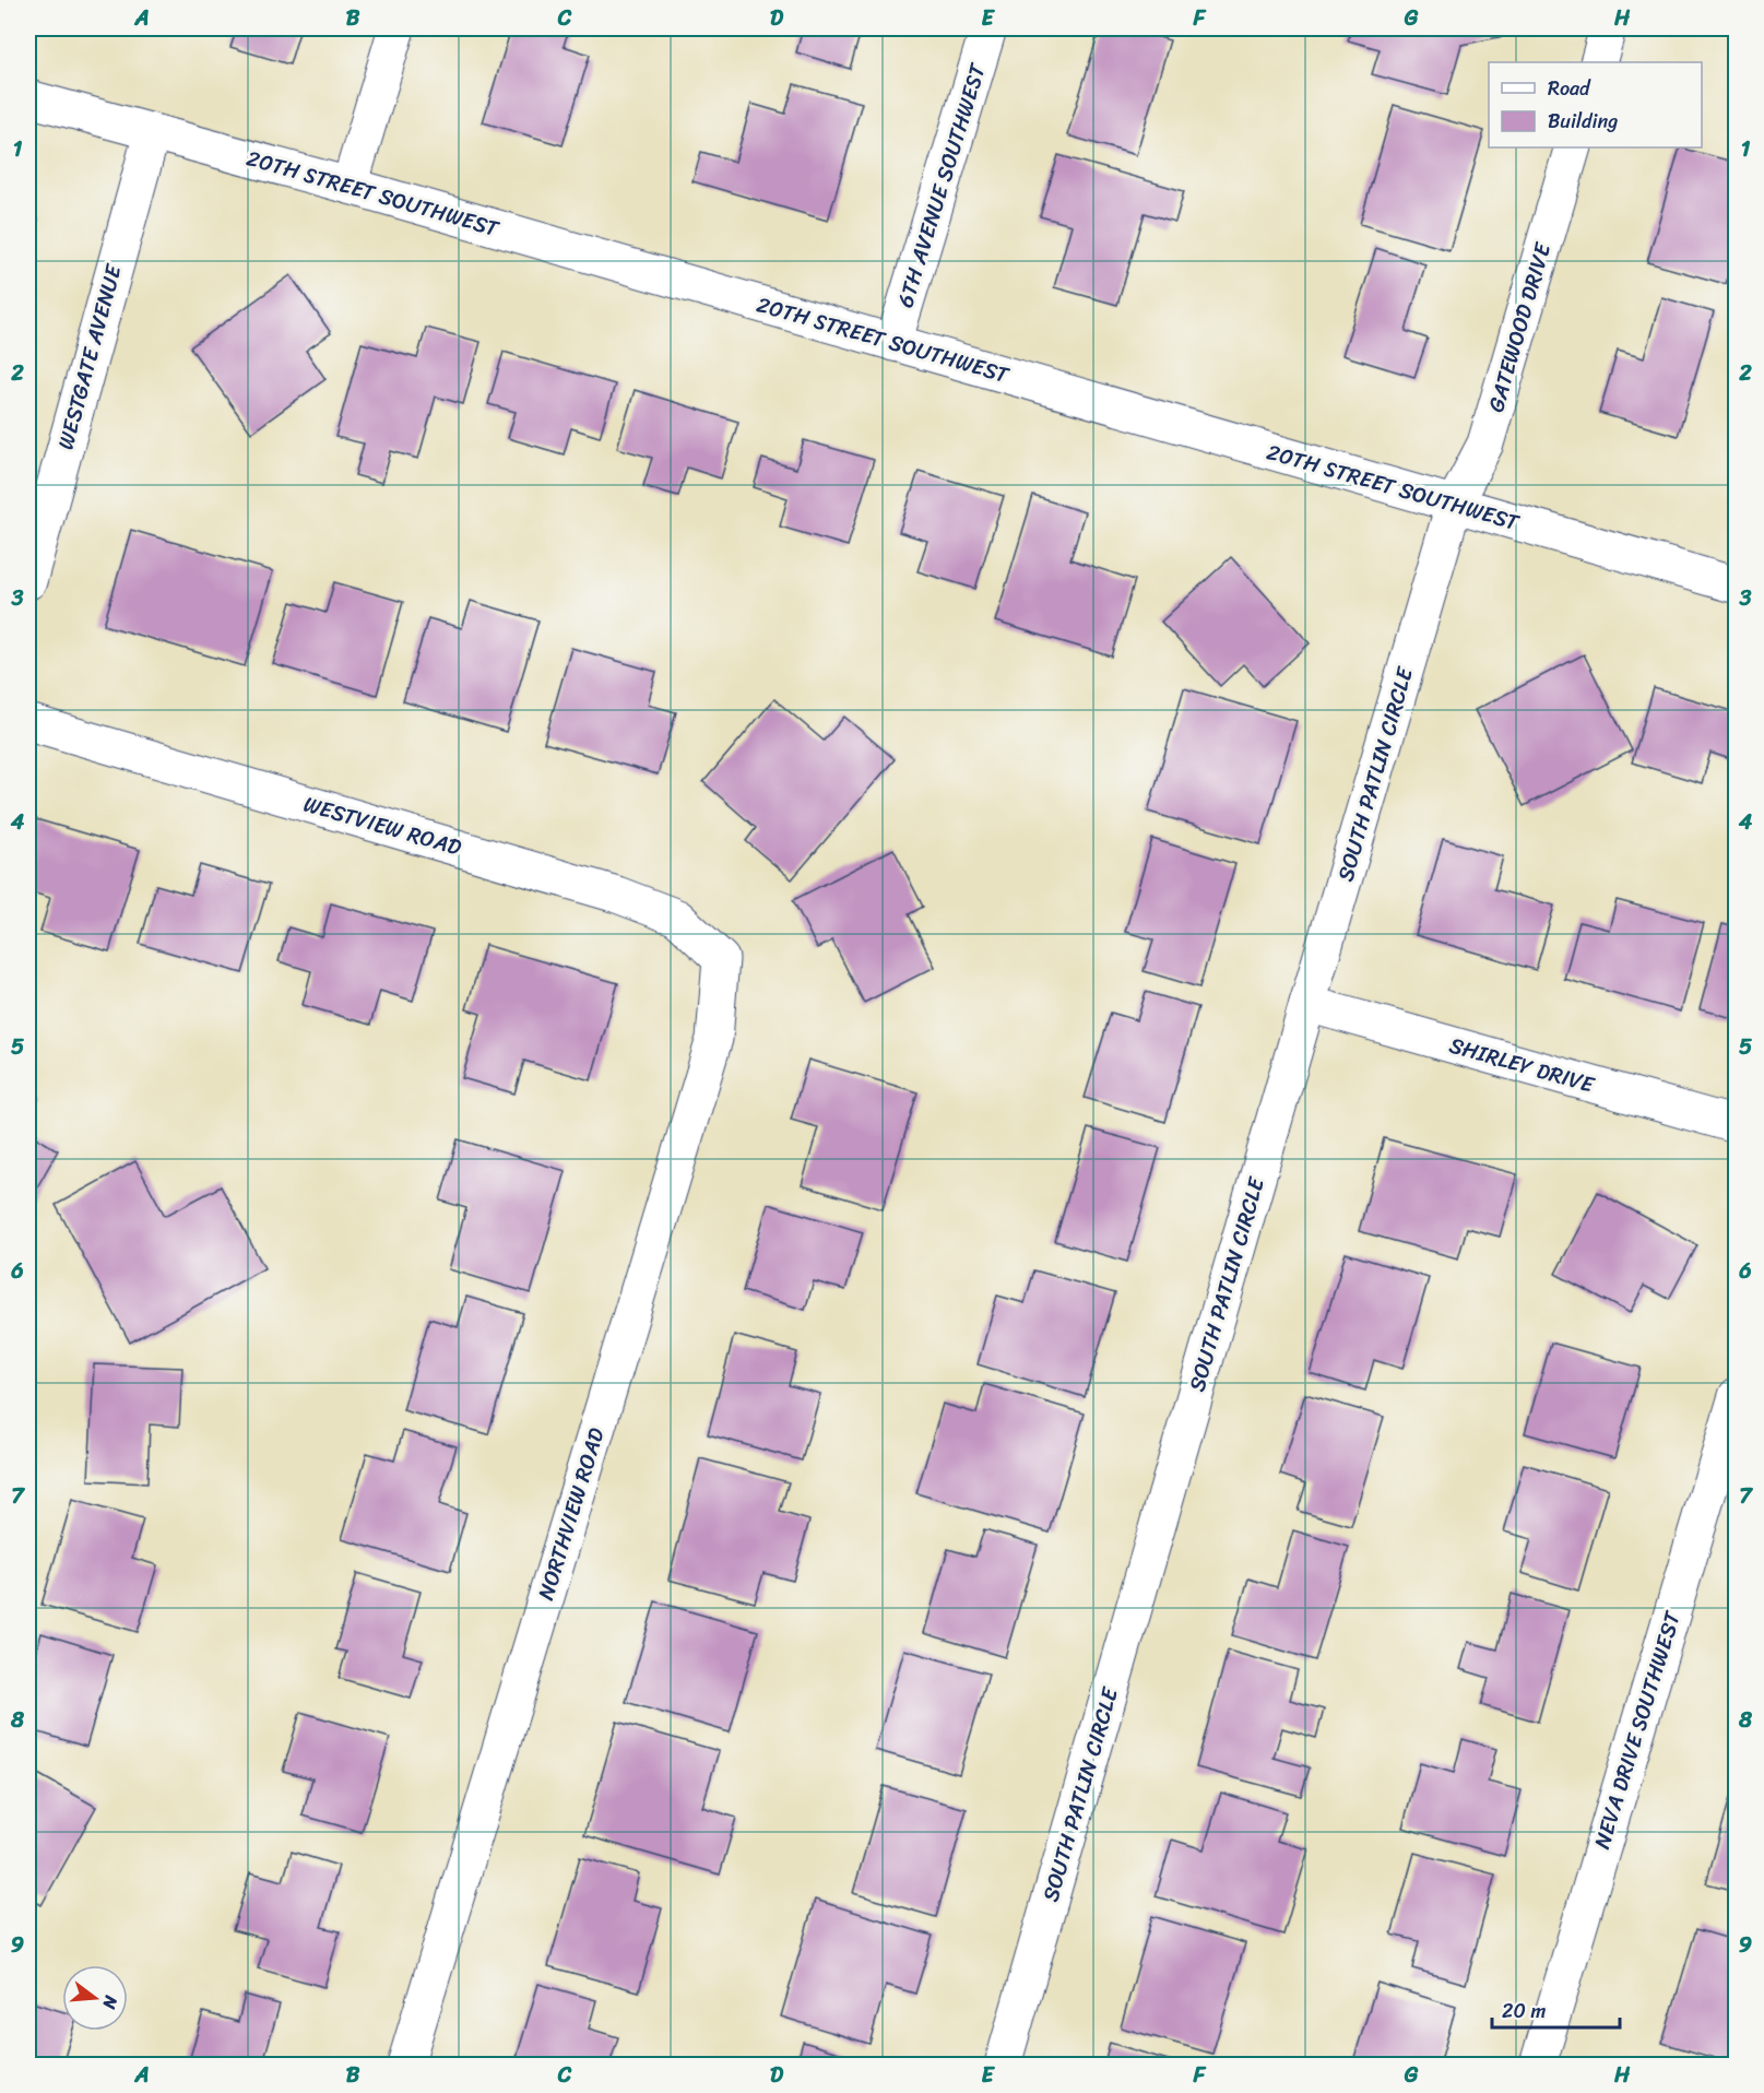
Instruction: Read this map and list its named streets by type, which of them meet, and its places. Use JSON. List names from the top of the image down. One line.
{"streets":{"street":["6TH AVENUE SOUTHWEST","20TH STREET SOUTHWEST","GATEWOOD DRIVE","WESTGATE AVENUE","SOUTH PATLIN CIRCLE","WESTVIEW ROAD","SHIRLEY DRIVE","NORTHVIEW ROAD","NEVA DRIVE SOUTHWEST"]},"crossings":[["6TH AVENUE SOUTHWEST","20TH STREET SOUTHWEST"],["20TH STREET SOUTHWEST","GATEWOOD DRIVE"],["20TH STREET SOUTHWEST","WESTGATE AVENUE"],["20TH STREET SOUTHWEST","SOUTH PATLIN CIRCLE"],["GATEWOOD DRIVE","SOUTH PATLIN CIRCLE"],["SOUTH PATLIN CIRCLE","SHIRLEY DRIVE"],["WESTVIEW ROAD","NORTHVIEW ROAD"]],"legend":["Road","Building"],"scale_bar":"20 m","north":"right","grid":{"columns":["A","B","C","D","E","F","G","H"],"rows":["1","2","3","4","5","6","7","8","9"]}}
